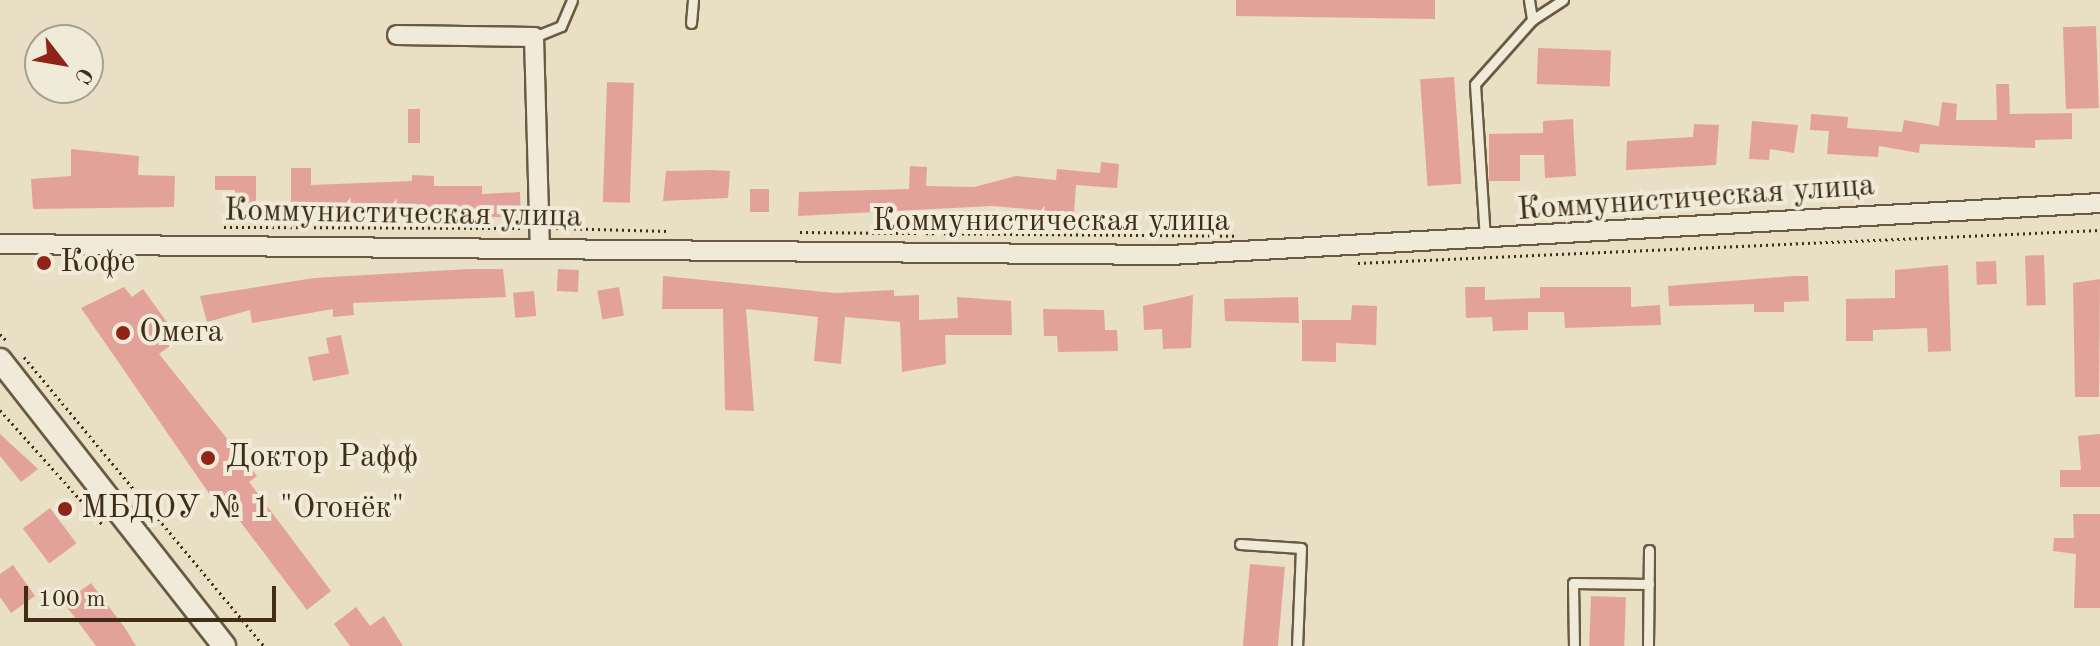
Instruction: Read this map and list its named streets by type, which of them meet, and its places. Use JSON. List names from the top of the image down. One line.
{"streets":{"street":["Коммунистическая улица"]},"places":["Кофе","Омега","Доктор Рафф","МБДОУ № 1 \"Огонёк\""],"scale_bar":"100 m","north":"bottom right"}
